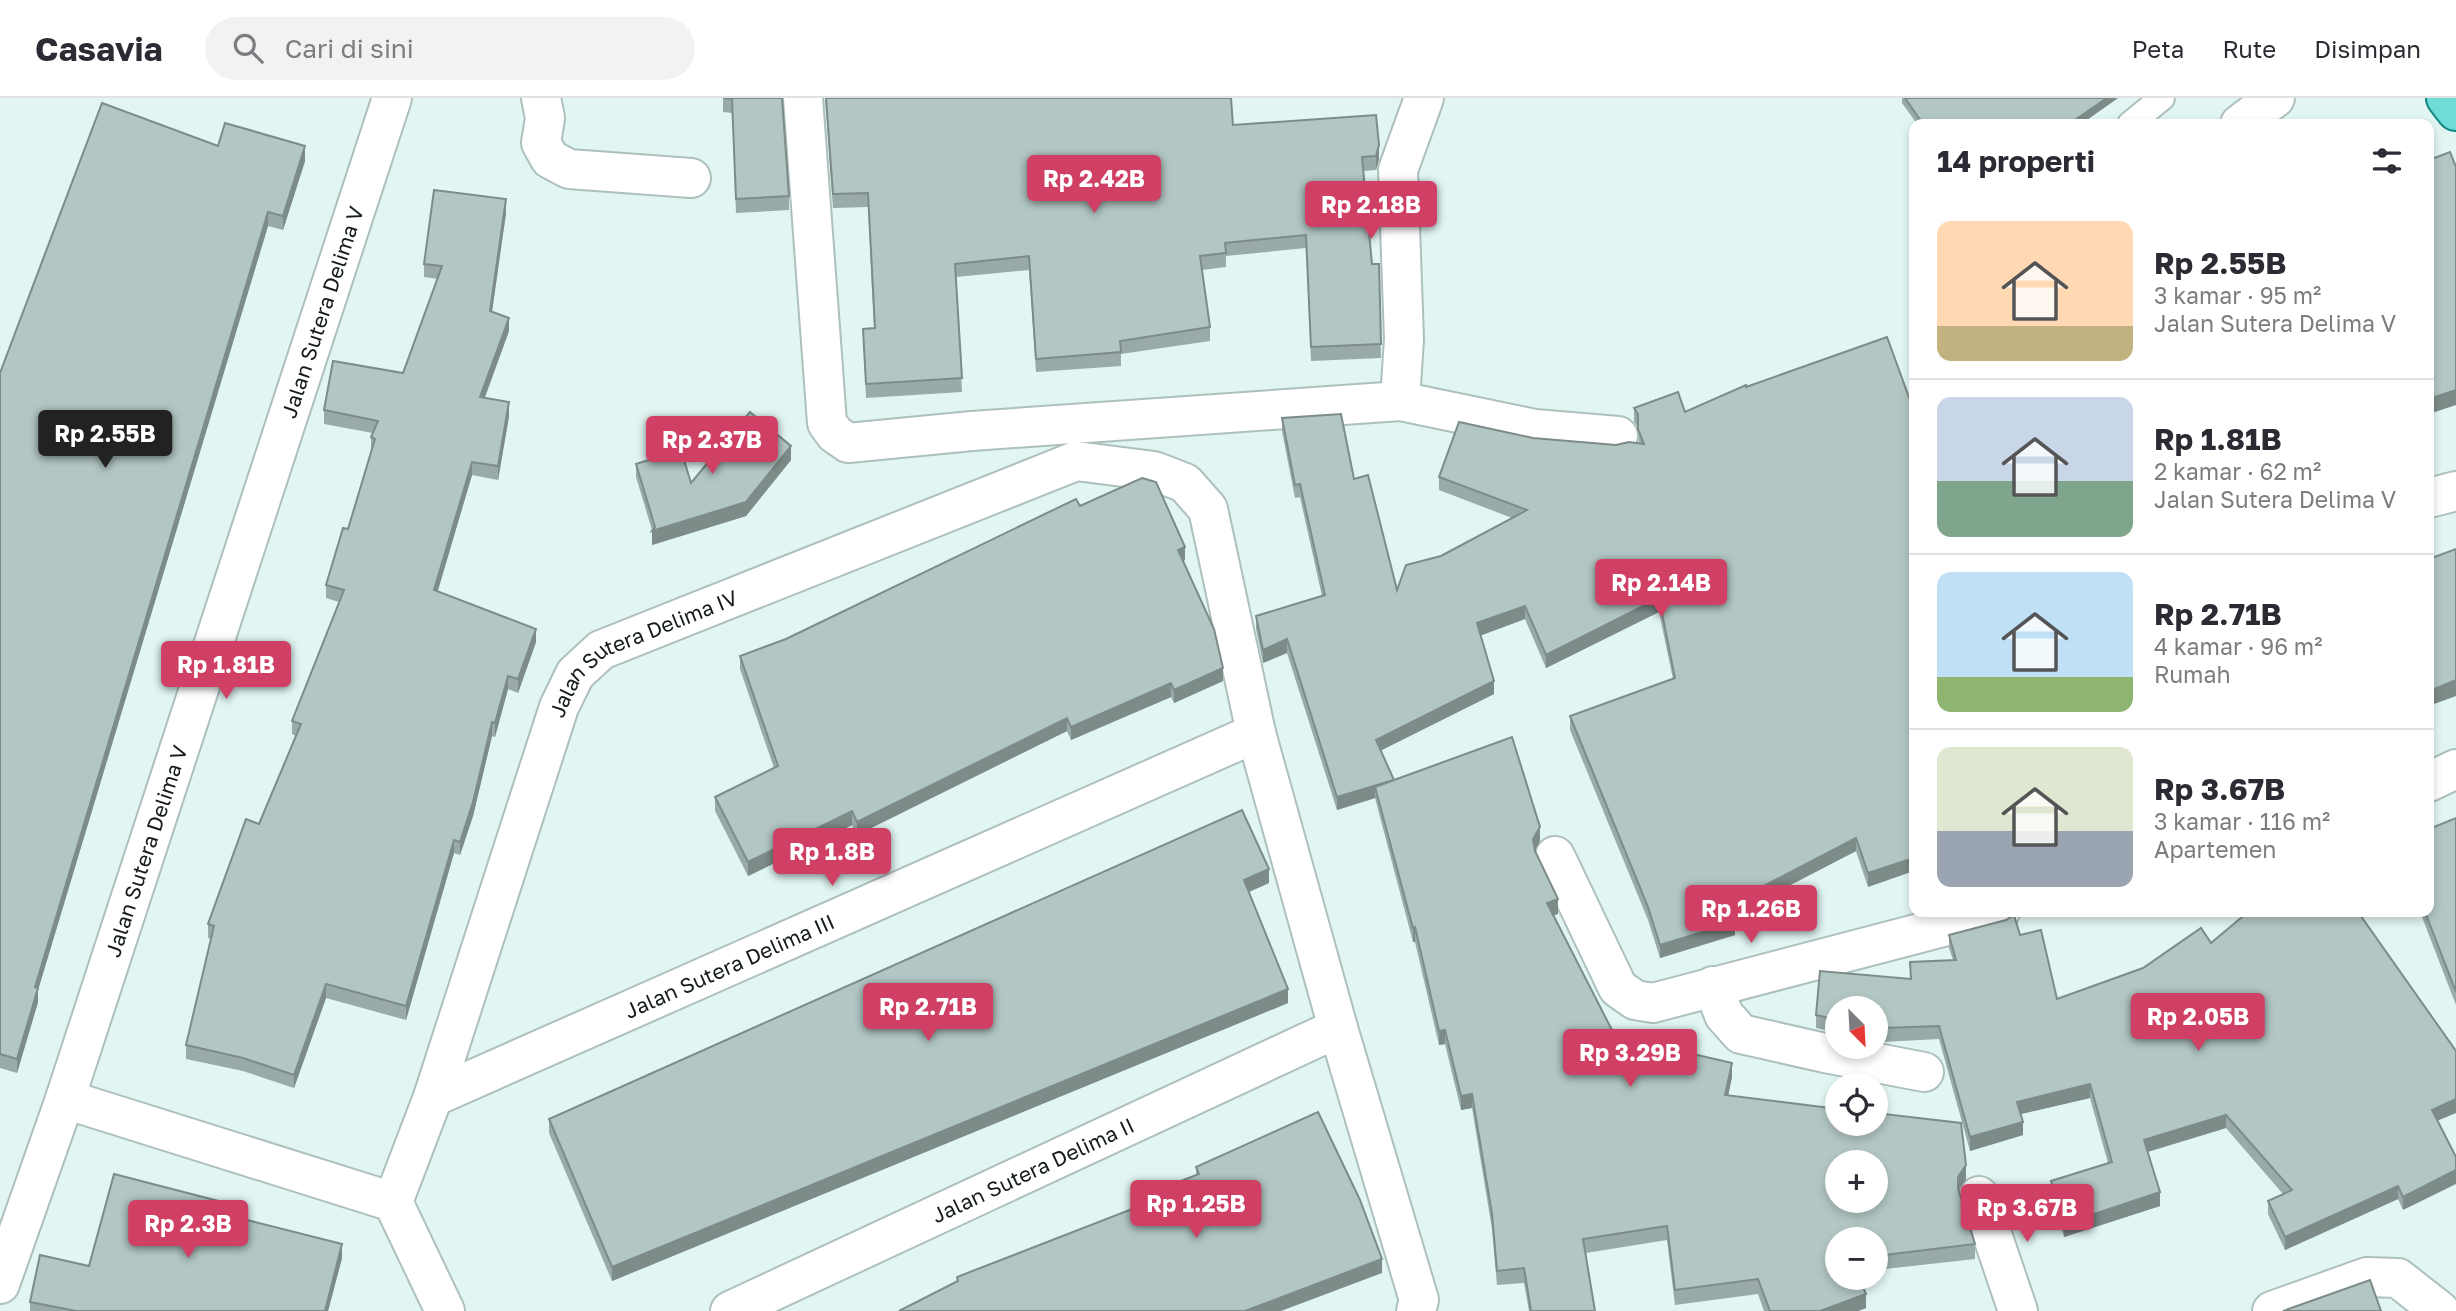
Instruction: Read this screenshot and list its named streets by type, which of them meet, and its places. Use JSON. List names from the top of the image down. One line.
{"streets":{"street":["Jalan Sutera Delima V","Jalan Sutera Delima IV","Jalan Sutera Delima III","Jalan Sutera Delima II"]},"crossings":[["Jalan Sutera Delima IV","Jalan Sutera Delima III"]],"north":"bottom right","page":{"header":"Casavia","search":"Cari di sini","nav":["Peta","Rute","Disimpan"],"heading":"14 properti","price":["Rp 2.42B","Rp 2.18B","Rp 2.55B","Rp 2.37B","Rp 2.14B","Rp 1.81B","Rp 1.8B","Rp 1.26B","Rp 2.71B","Rp 2.05B","Rp 3.29B","Rp 1.25B","Rp 3.67B","Rp 2.3B"],"list":[{"name":"Rp 2.55B","note":"3 kamar · 95 m² · Jalan Sutera Delima V"},{"name":"Rp 1.81B","note":"2 kamar · 62 m² · Jalan Sutera Delima V"},{"name":"Rp 2.71B","note":"4 kamar · 96 m² · Rumah"},{"name":"Rp 3.67B","note":"3 kamar · 116 m² · Apartemen"}],"map_buttons":["+","−"]}}
